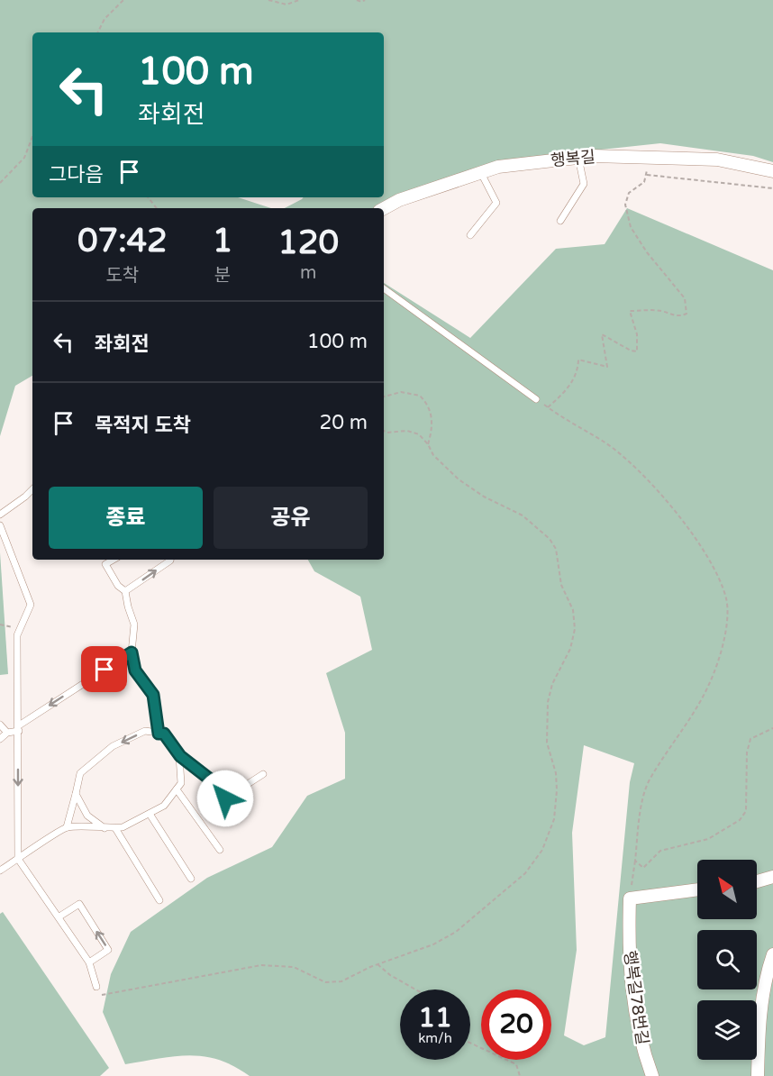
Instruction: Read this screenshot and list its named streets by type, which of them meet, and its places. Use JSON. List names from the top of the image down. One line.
{"streets":{"street":["행복길","행복길78번길"]},"north":"top left","page":{"turn":["100 m","좌회전"],"then":"그다음","eta":["07:42","도착","1","분","120","m"],"list":[{"name":"좌회전","value":"100 m"},{"name":"목적지 도착","value":"20 m"}],"buttons":["종료","공유"],"speed":"11 km/h","limit":"20"}}
